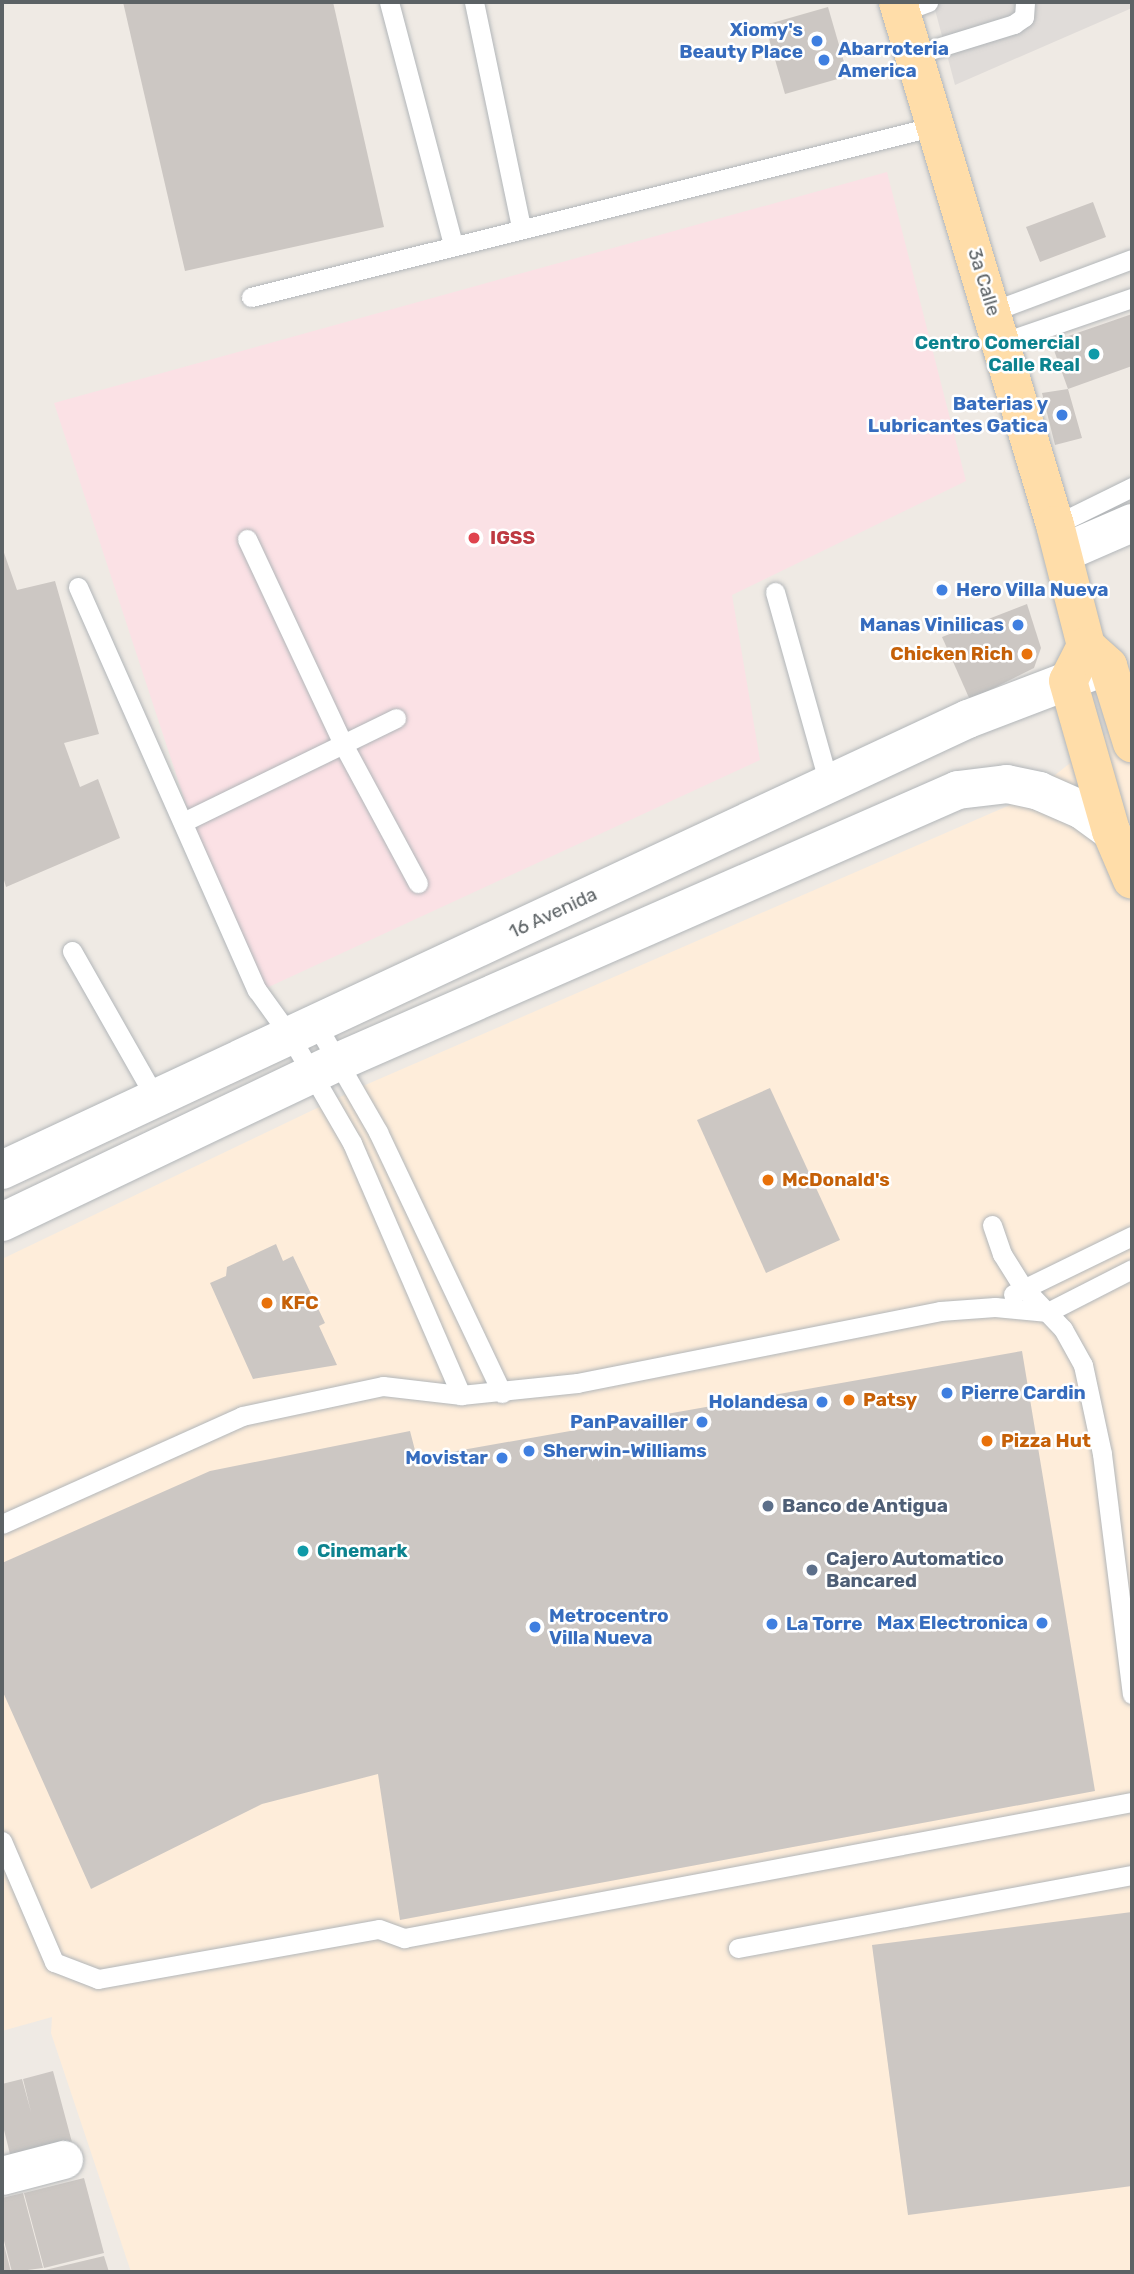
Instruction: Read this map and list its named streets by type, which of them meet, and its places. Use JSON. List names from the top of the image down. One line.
{"streets":{"main road":["3a Calle","16 Avenida"]},"places":["Xiomy's Beauty Place","Abarroteria America","Centro Comercial Calle Real","Baterias y Lubricantes Gatica","IGSS","Hero Villa Nueva","Manas Vinilicas","Chicken Rich","McDonald's","KFC","Pierre Cardin","Patsy","Holandesa","PanPavailler","Pizza Hut","Sherwin-Williams","Movistar","Banco de Antigua","Cinemark","Cajero Automatico Bancared","Max Electronica","La Torre","Metrocentro Villa Nueva"]}
